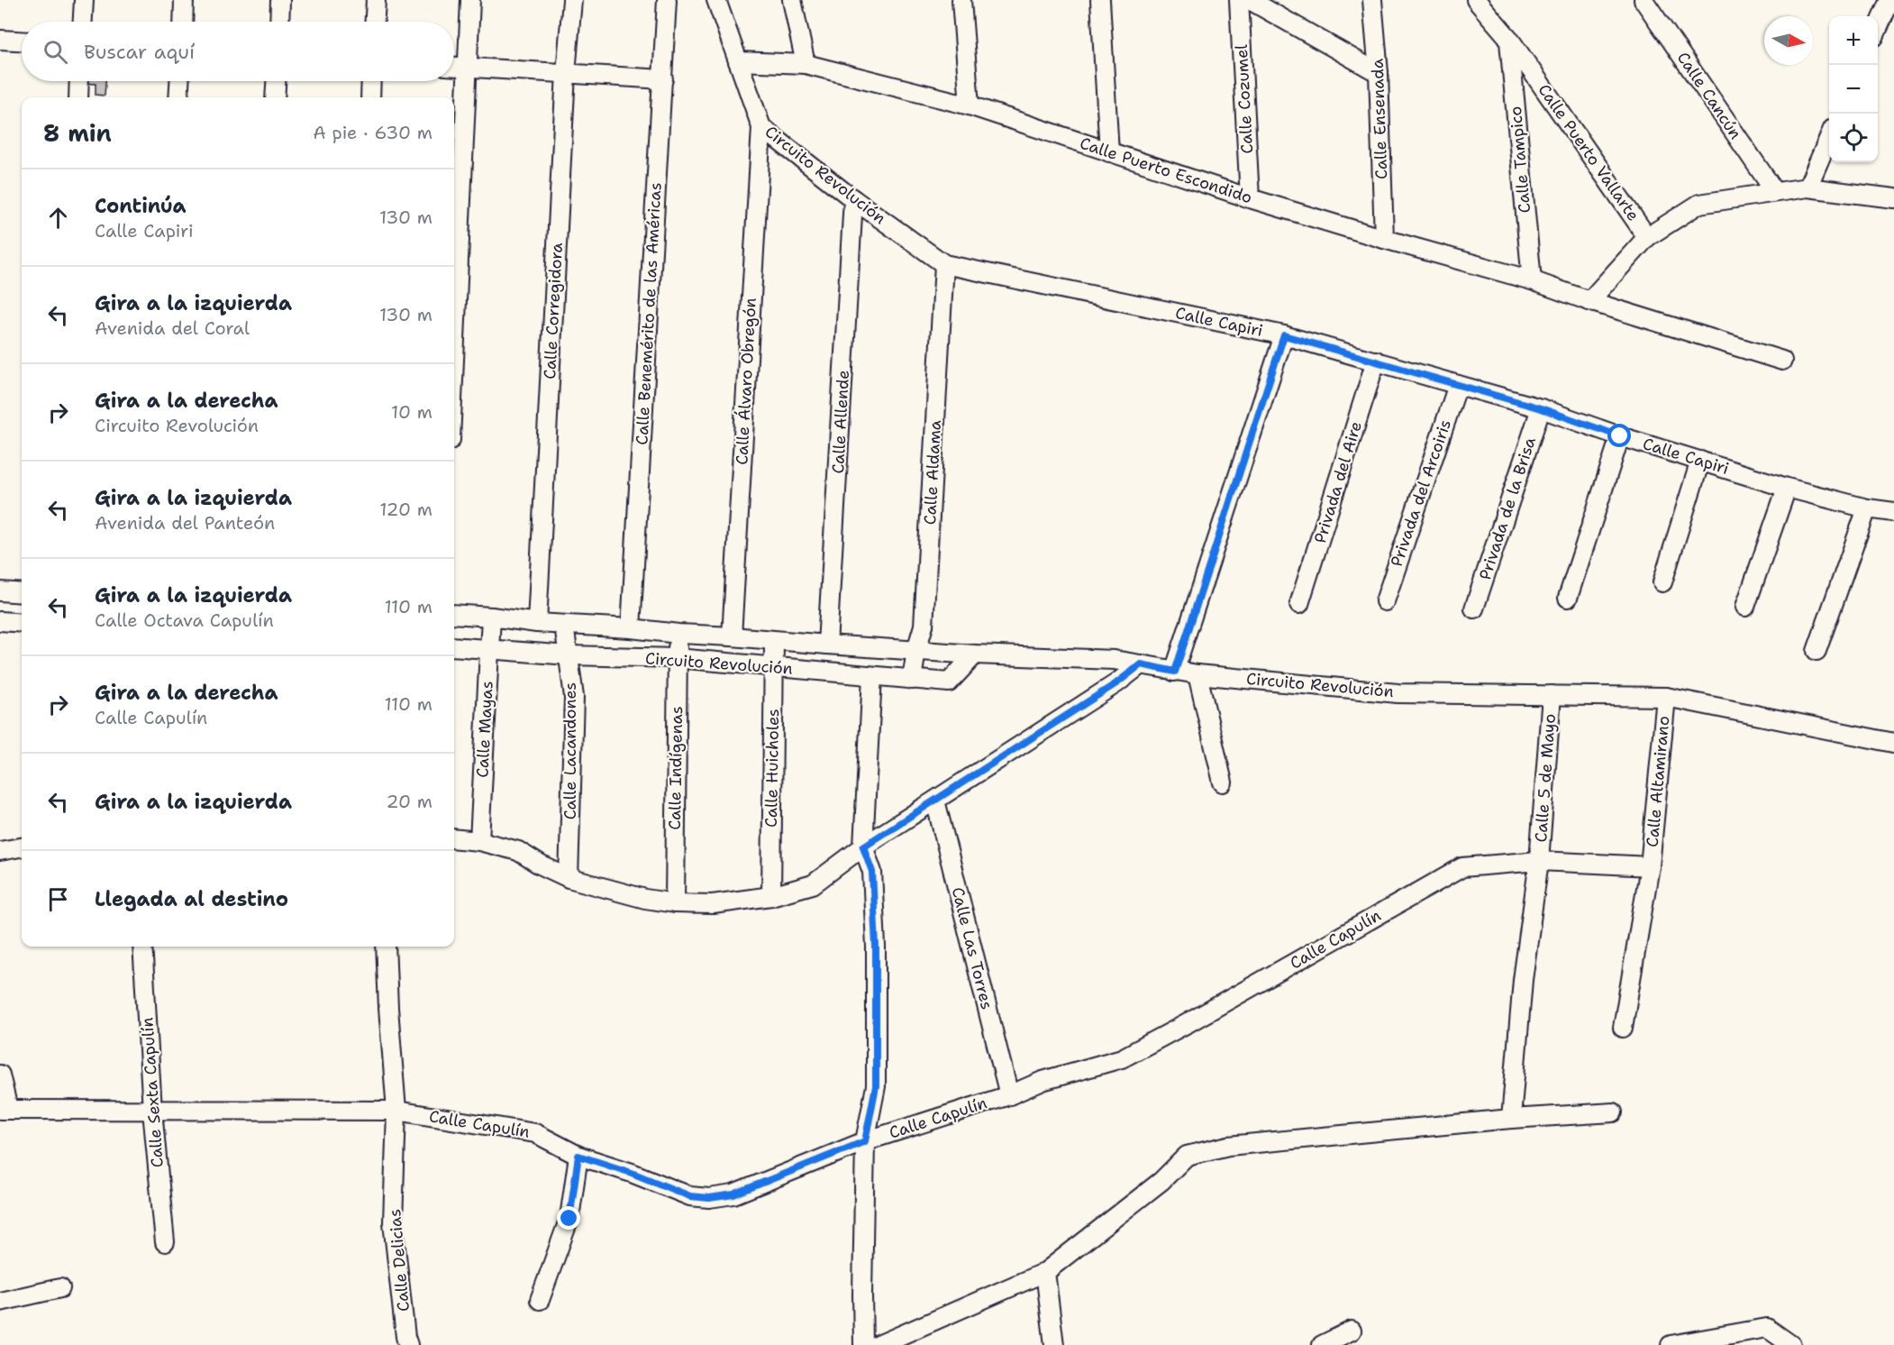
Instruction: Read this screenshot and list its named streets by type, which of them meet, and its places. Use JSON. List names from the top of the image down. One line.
{"streets":{"street":["Calle Cancún","Calle Cozumel","Calle Ensenada","Calle Puerto Vallarte","Calle Tampico","Calle Puerto Escondido","Circuito Revolución","Calle Corregidora","Calle Benemérito de las Américas","Calle Capiri","Calle Álvaro Obregón","Calle Allende","Calle Aldama","Privada del Aire","Privada del Arcoiris","Privada de la Brisa","Calle Mayas","Calle Lacandones","Calle Indígenas","Calle Huicholes","Calle 5 de Mayo","Calle Altamirano","Calle Capulín","Calle Las Torres","Calle Sexta Capulín","Calle Delicias"]},"crossings":[["Calle Cozumel","Calle Puerto Escondido"],["Calle Ensenada","Calle Puerto Escondido"],["Calle Puerto Vallarte","Calle Tampico"],["Calle Puerto Vallarte","Calle Puerto Escondido"],["Calle Tampico","Calle Puerto Escondido"],["Calle Puerto Escondido","Circuito Revolución"],["Circuito Revolución","Calle Corregidora"],["Circuito Revolución","Calle Benemérito de las Américas"],["Circuito Revolución","Calle Capiri"],["Circuito Revolución","Calle Álvaro Obregón"],["Circuito Revolución","Calle Allende"],["Circuito Revolución","Calle Aldama"],["Circuito Revolución","Calle Mayas"],["Circuito Revolución","Calle Lacandones"],["Circuito Revolución","Calle Indígenas"],["Circuito Revolución","Calle Huicholes"],["Circuito Revolución","Calle 5 de Mayo"],["Circuito Revolución","Calle Altamirano"],["Calle Capiri","Calle Aldama"],["Calle Capiri","Privada del Aire"],["Calle Capiri","Privada del Arcoiris"],["Calle Capiri","Privada de la Brisa"],["Calle 5 de Mayo","Calle Capulín"],["Calle Altamirano","Calle Capulín"],["Calle Capulín","Calle Las Torres"],["Calle Capulín","Calle Sexta Capulín"],["Calle Capulín","Calle Delicias"]],"north":"right","page":{"map_buttons":["+","−"],"search":"Buscar aquí","heading":["8 min","A pie · 630 m"],"list":[["Continúa","Calle Capiri","130 m"],["Gira a la izquierda","Avenida del Coral","130 m"],["Gira a la derecha","Circuito Revolución","10 m"],["Gira a la izquierda","Avenida del Panteón","120 m"],["Gira a la izquierda","Calle Octava Capulín","110 m"],["Gira a la derecha","Calle Capulín","110 m"],["Gira a la izquierda","20 m"],"Llegada al destino"]}}
